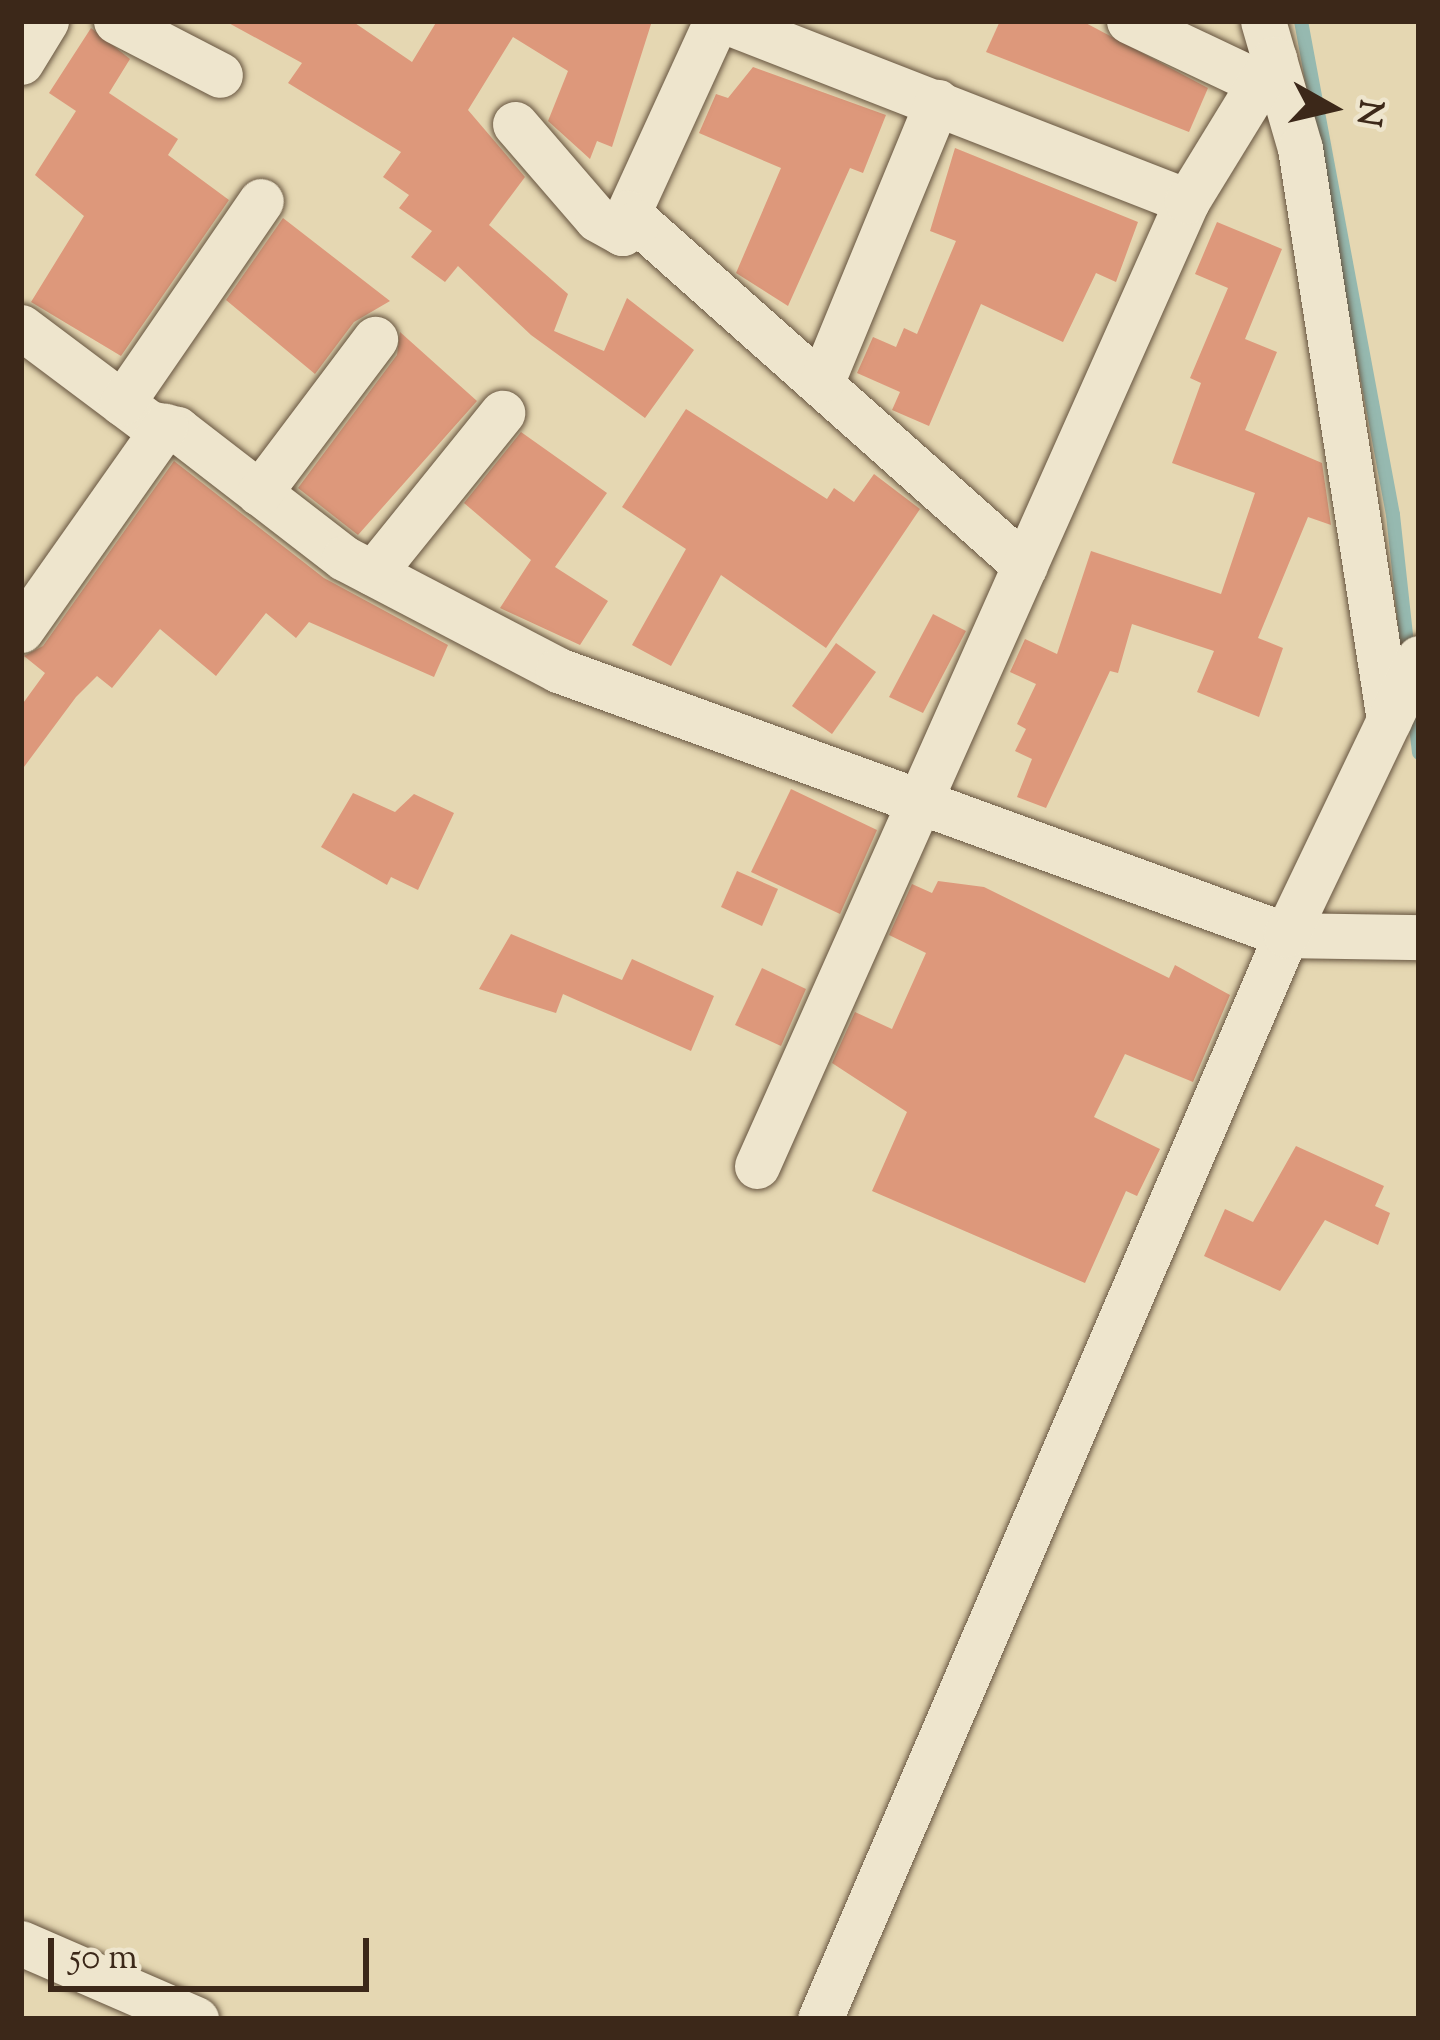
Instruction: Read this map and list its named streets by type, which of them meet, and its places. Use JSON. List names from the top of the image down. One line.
{"scale_bar":"50 m","north":"right"}
